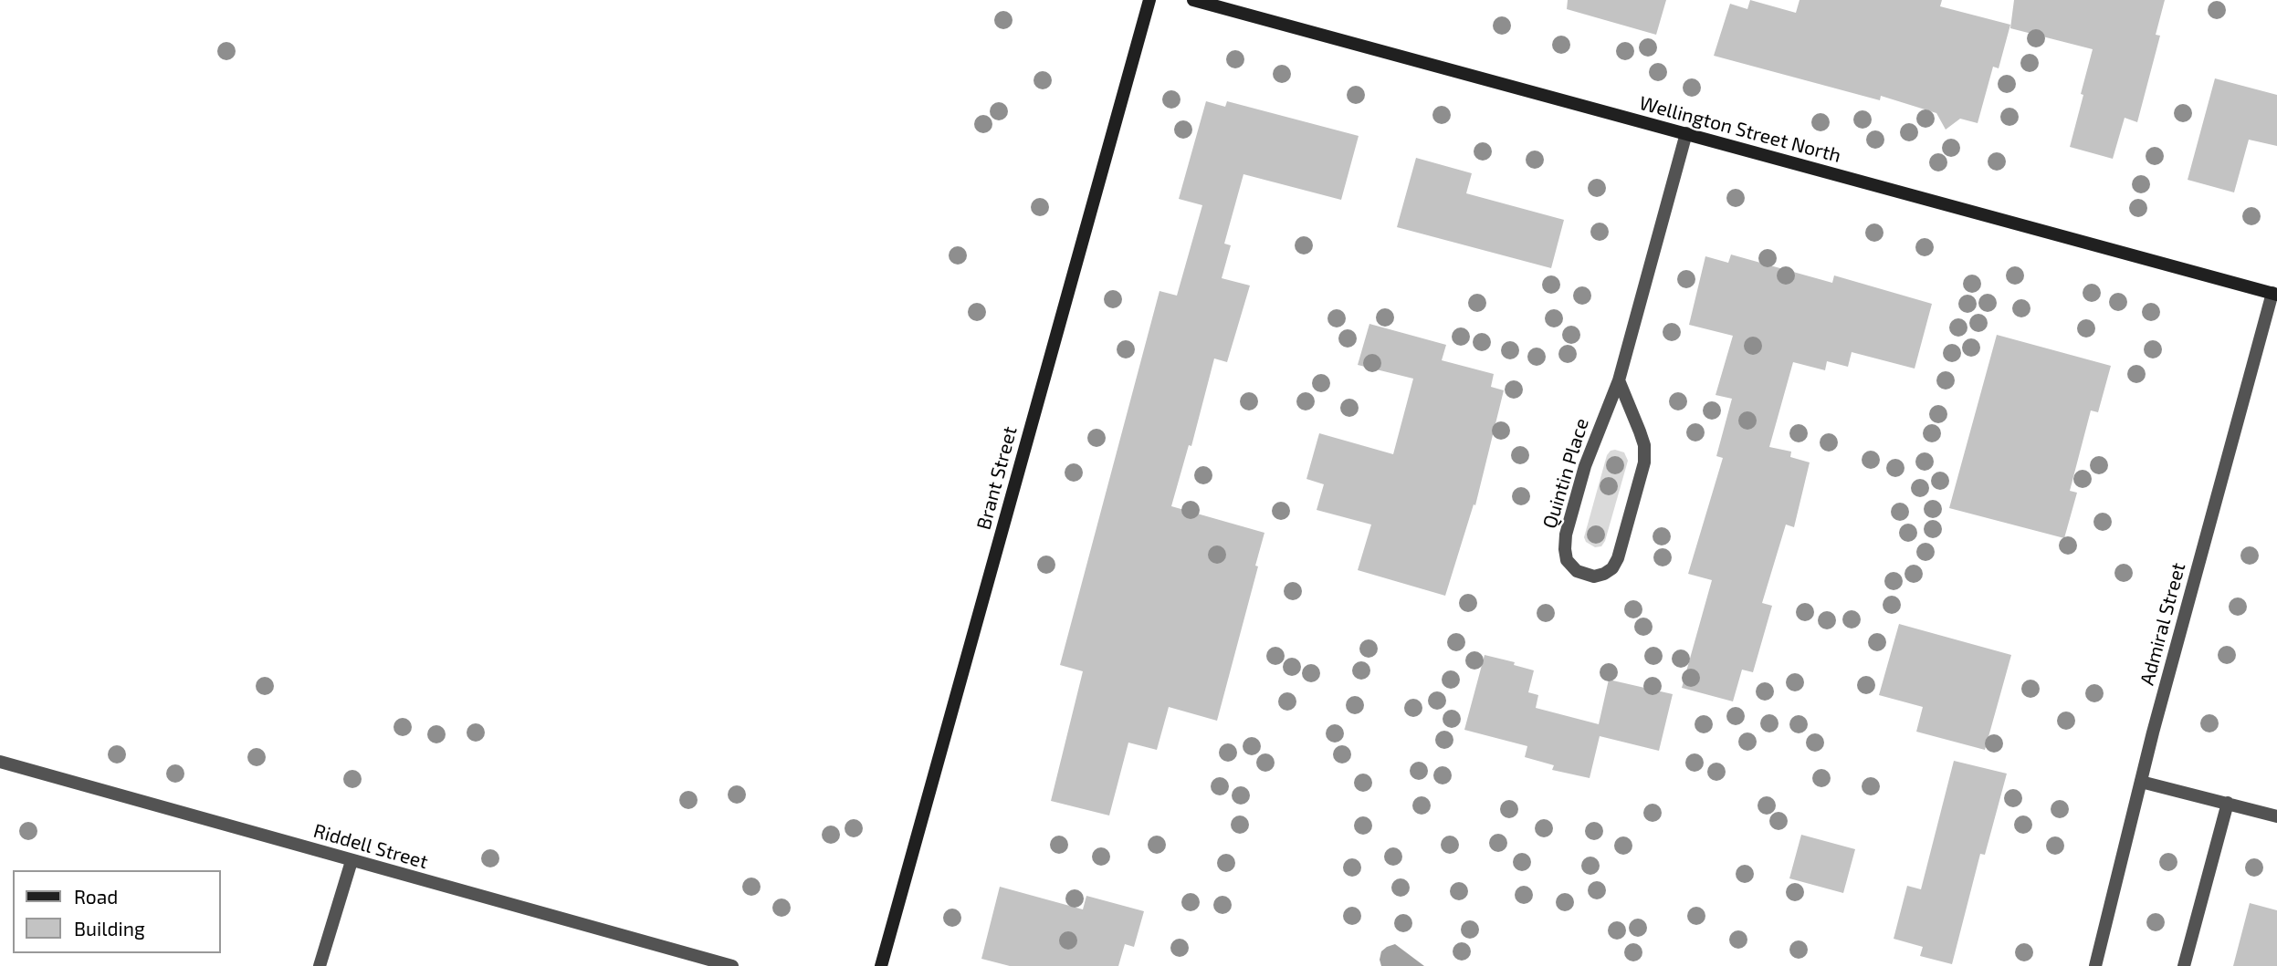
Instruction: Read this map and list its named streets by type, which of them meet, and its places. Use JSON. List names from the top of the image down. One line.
{"streets":{"main road":["Wellington Street North","Brant Street"],"street":["Quintin Place","Admiral Street","Riddell Street"]},"crossings":[["Wellington Street North","Quintin Place"],["Wellington Street North","Admiral Street"]],"legend":["Road","Building"]}
